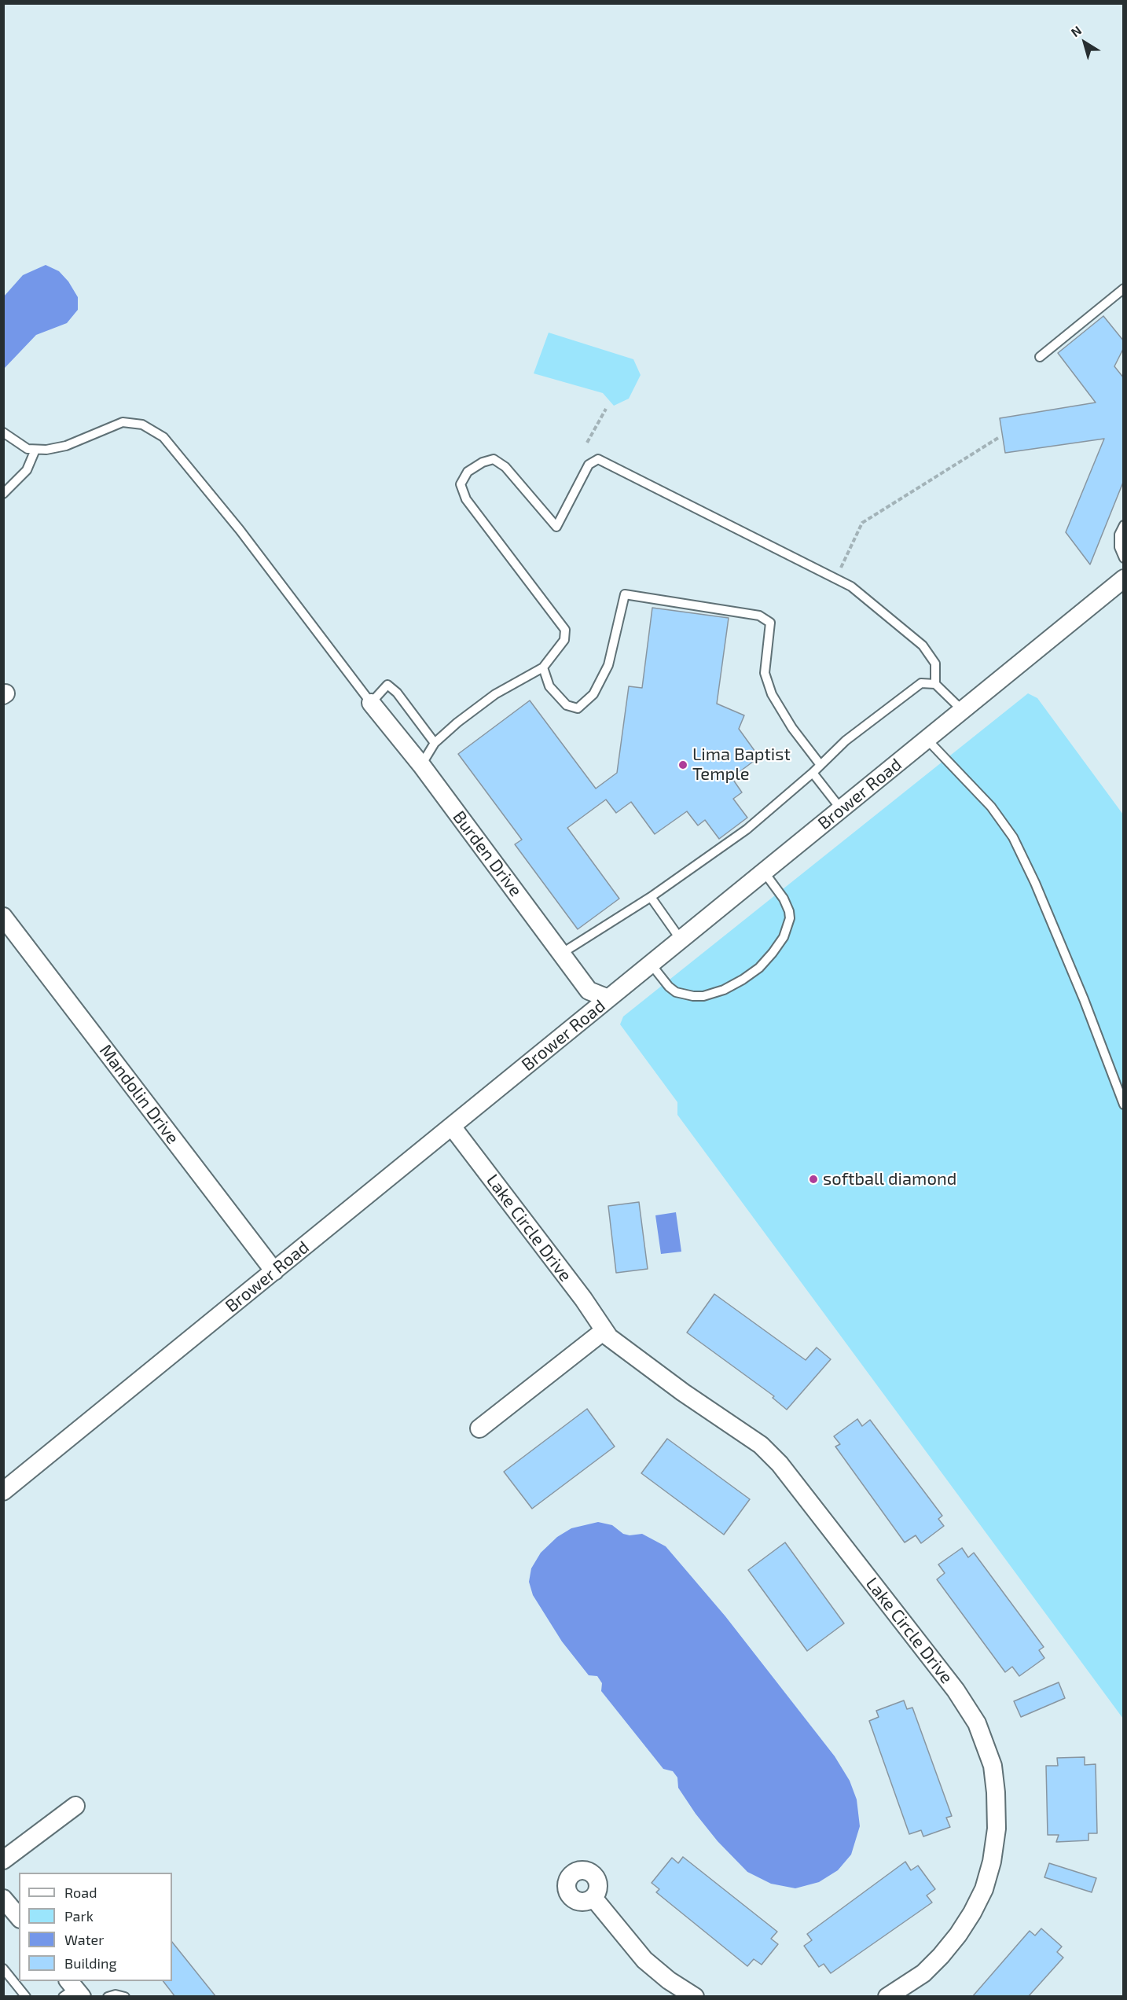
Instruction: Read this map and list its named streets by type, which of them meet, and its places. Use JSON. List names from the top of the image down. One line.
{"streets":{"street":["Brower Road","Burden Drive","Mandolin Drive","Lake Circle Drive"]},"crossings":[["Brower Road","Burden Drive"],["Brower Road","Mandolin Drive"],["Brower Road","Lake Circle Drive"]],"places":["Lima Baptist Temple","softball diamond"],"legend":["Road","Park","Water","Building"],"north":"top left"}
